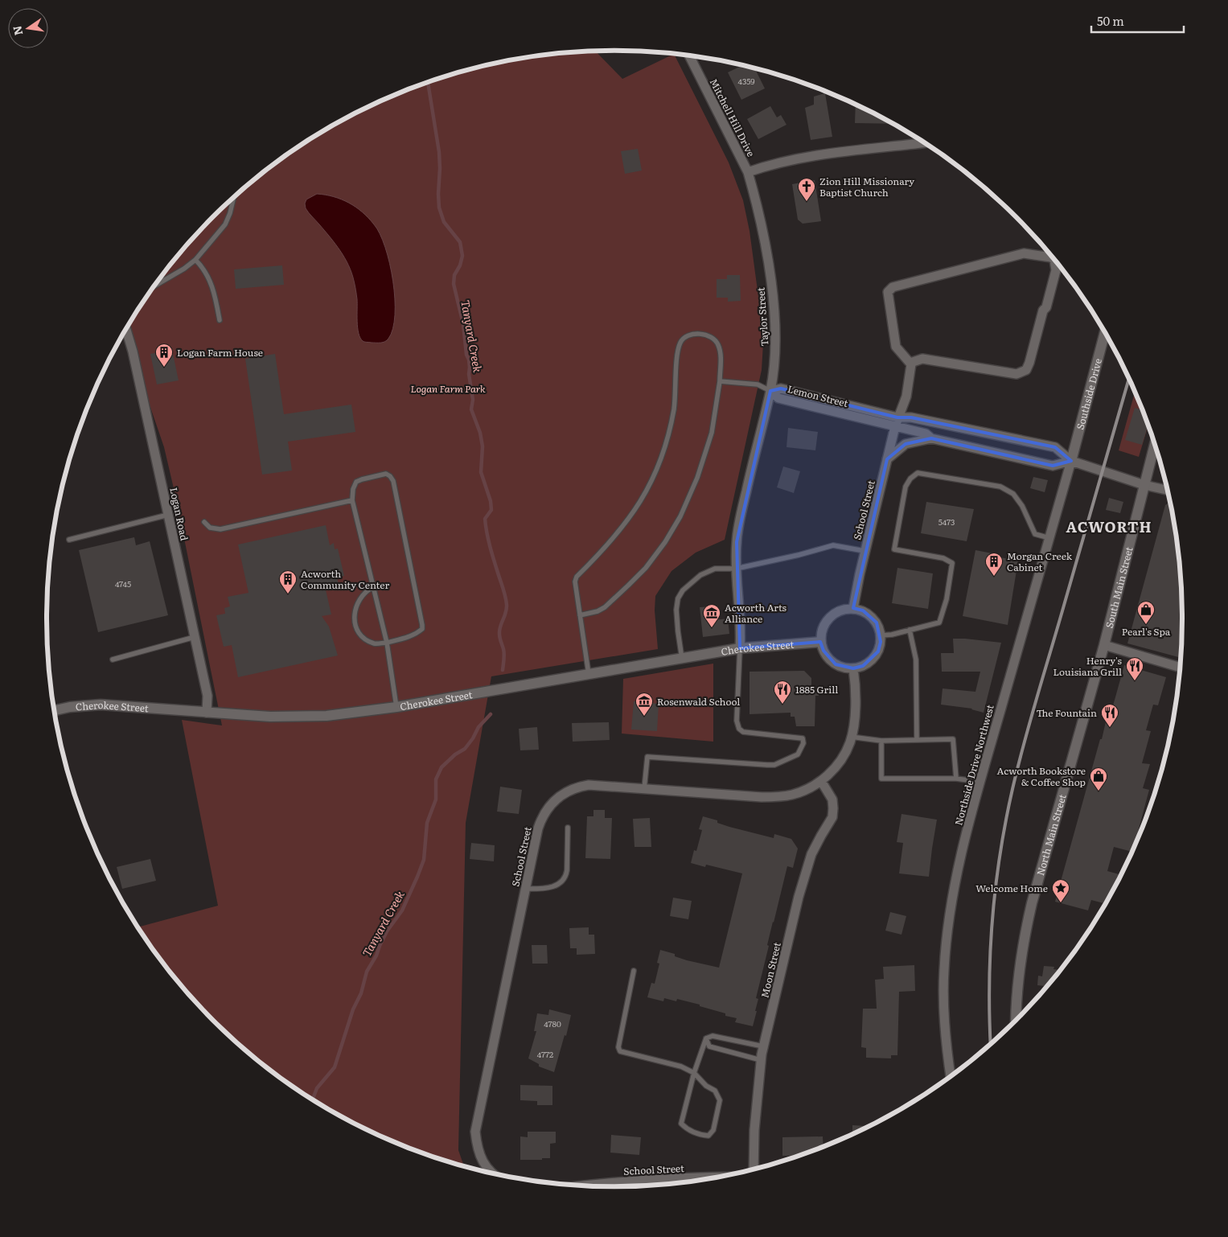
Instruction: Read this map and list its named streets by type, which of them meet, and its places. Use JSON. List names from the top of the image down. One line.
{"streets":{"street":["Mitchell Hill Drive","Taylor Street","Southside Drive","Lemon Street","School Street","Logan Road","South Main Street","Cherokee Street","Northside Drive Northwest","North Main Street","Moon Street"]},"crossings":[["Mitchell Hill Drive","Taylor Street"],["Taylor Street","Lemon Street"],["Taylor Street","Cherokee Street"],["Southside Drive","Lemon Street"],["Southside Drive","Northside Drive Northwest"],["Lemon Street","School Street"],["Lemon Street","South Main Street"],["Lemon Street","Northside Drive Northwest"],["School Street","Cherokee Street"],["School Street","Moon Street"],["Logan Road","Cherokee Street"],["South Main Street","North Main Street"]],"districts":["ACWORTH"],"water":["Tanyard Creek"],"parks":["Logan Farm Park"],"places":{"church":["Zion Hill Missionary Baptist Church"],"building":["Logan Farm House","Morgan Creek Cabinet","Acworth Community Center"],"shop":["Pearl's Spa","Acworth Bookstore & Coffee Shop"],"museum":["Acworth Arts Alliance","Rosenwald School"],"restaurant":["Henry's Louisiana Grill","1885 Grill","The Fountain"],"place":["Welcome Home"]},"house_numbers":["4359","5473","4745","4780","4772"],"scale_bar":"50 m","north":"left"}
